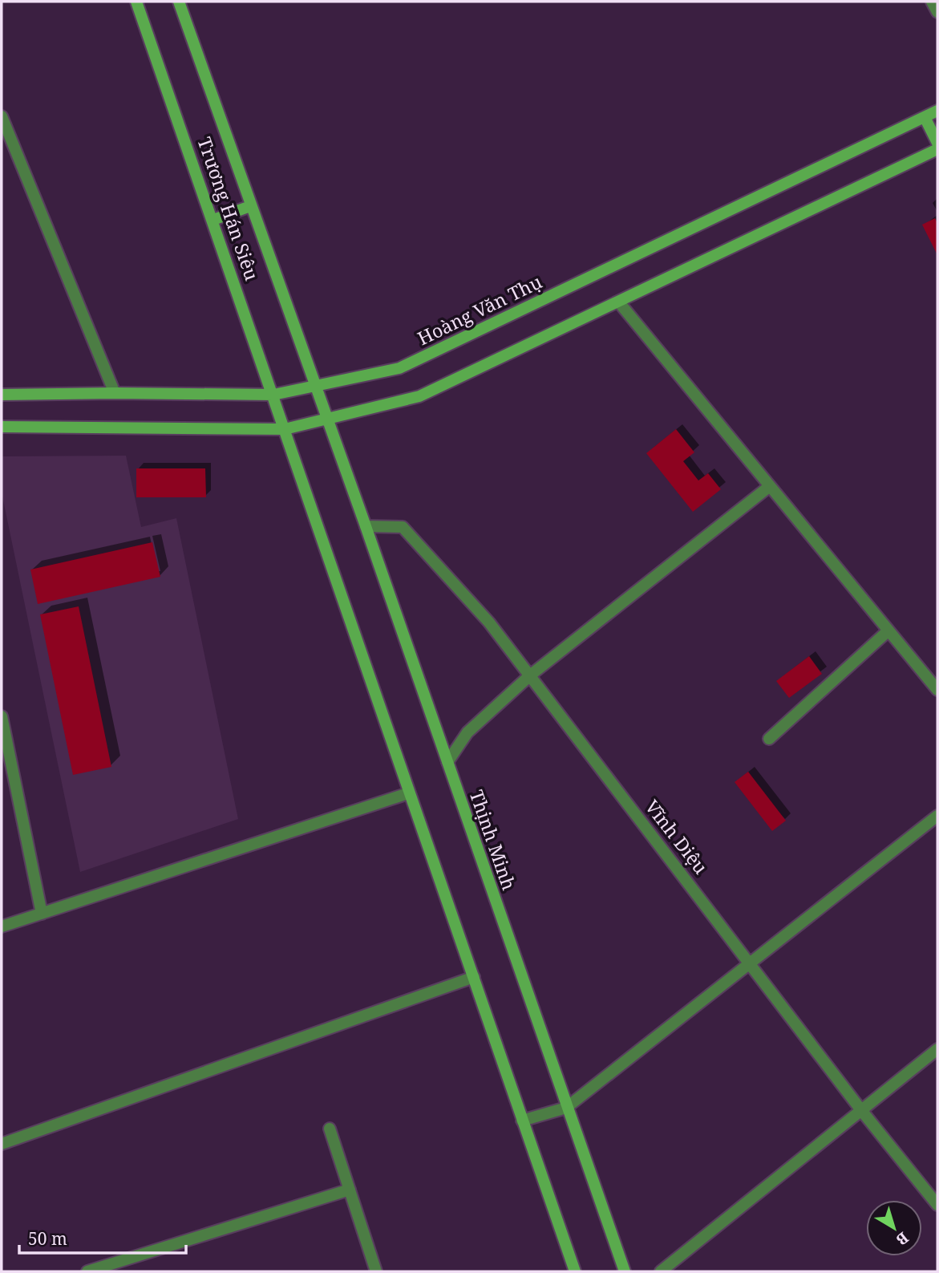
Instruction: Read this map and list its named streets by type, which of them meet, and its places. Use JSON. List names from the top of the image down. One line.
{"streets":{"main road":["Trương Hán Siêu","Hoàng Văn Thụ","Thịnh Minh"],"street":["Vĩnh Diệu"]},"crossings":[["Trương Hán Siêu","Hoàng Văn Thụ"],["Trương Hán Siêu","Thịnh Minh"],["Vĩnh Diệu","Thịnh Minh"]],"scale_bar":"50 m","north":"bottom right"}
